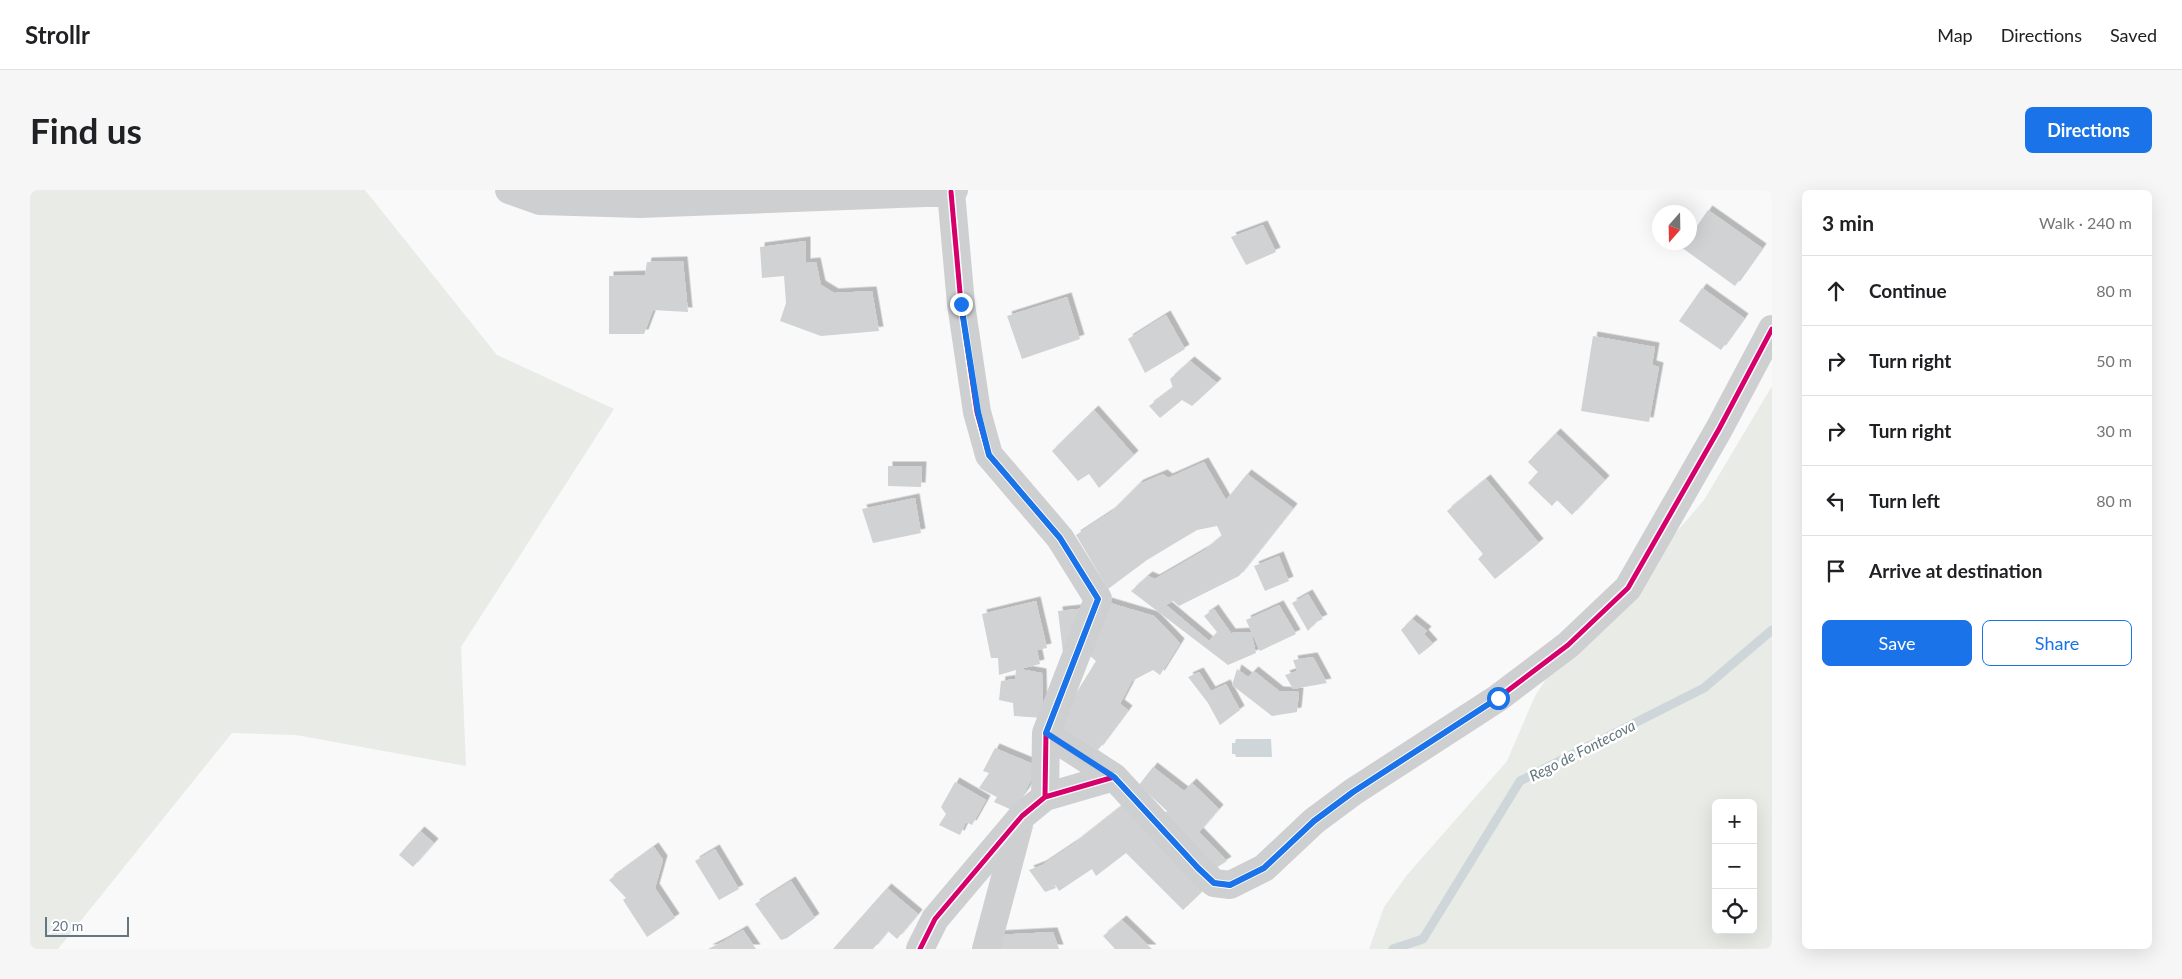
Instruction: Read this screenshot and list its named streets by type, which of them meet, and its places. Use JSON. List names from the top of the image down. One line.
{"water":["Rego de Fontecova"],"scale_bar":"20 m","north":"bottom","page":{"header":"Strollr","nav":["Map","Directions","Saved"],"buttons":["Directions",["Save","Share"]],"title":"Find us","heading":["3 min","Walk · 240 m"],"list":[["Continue","80 m"],["Turn right","50 m"],["Turn right","30 m"],["Turn left","80 m"],"Arrive at destination"],"map_buttons":["+","−"],"scale":"20 m"}}
